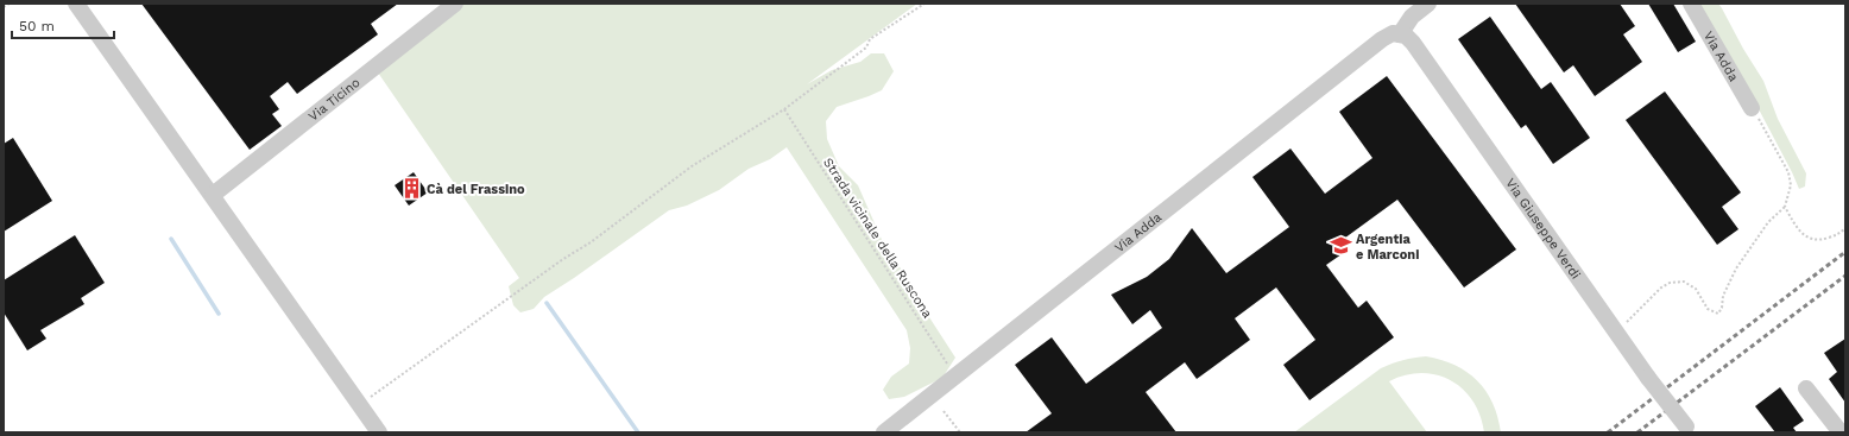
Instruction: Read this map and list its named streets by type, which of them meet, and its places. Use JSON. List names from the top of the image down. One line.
{"streets":{"street":["Via Adda","Via Ticino","Via Giuseppe Verdi"],"path":["Strada vicinale della Ruscona"]},"crossings":[["Via Adda","Via Giuseppe Verdi"],["Via Adda","Strada vicinale della Ruscona"]],"places":{"building":["Cà del Frassino"],"school or university":["Argentia e Marconi"]},"scale_bar":"50 m"}
